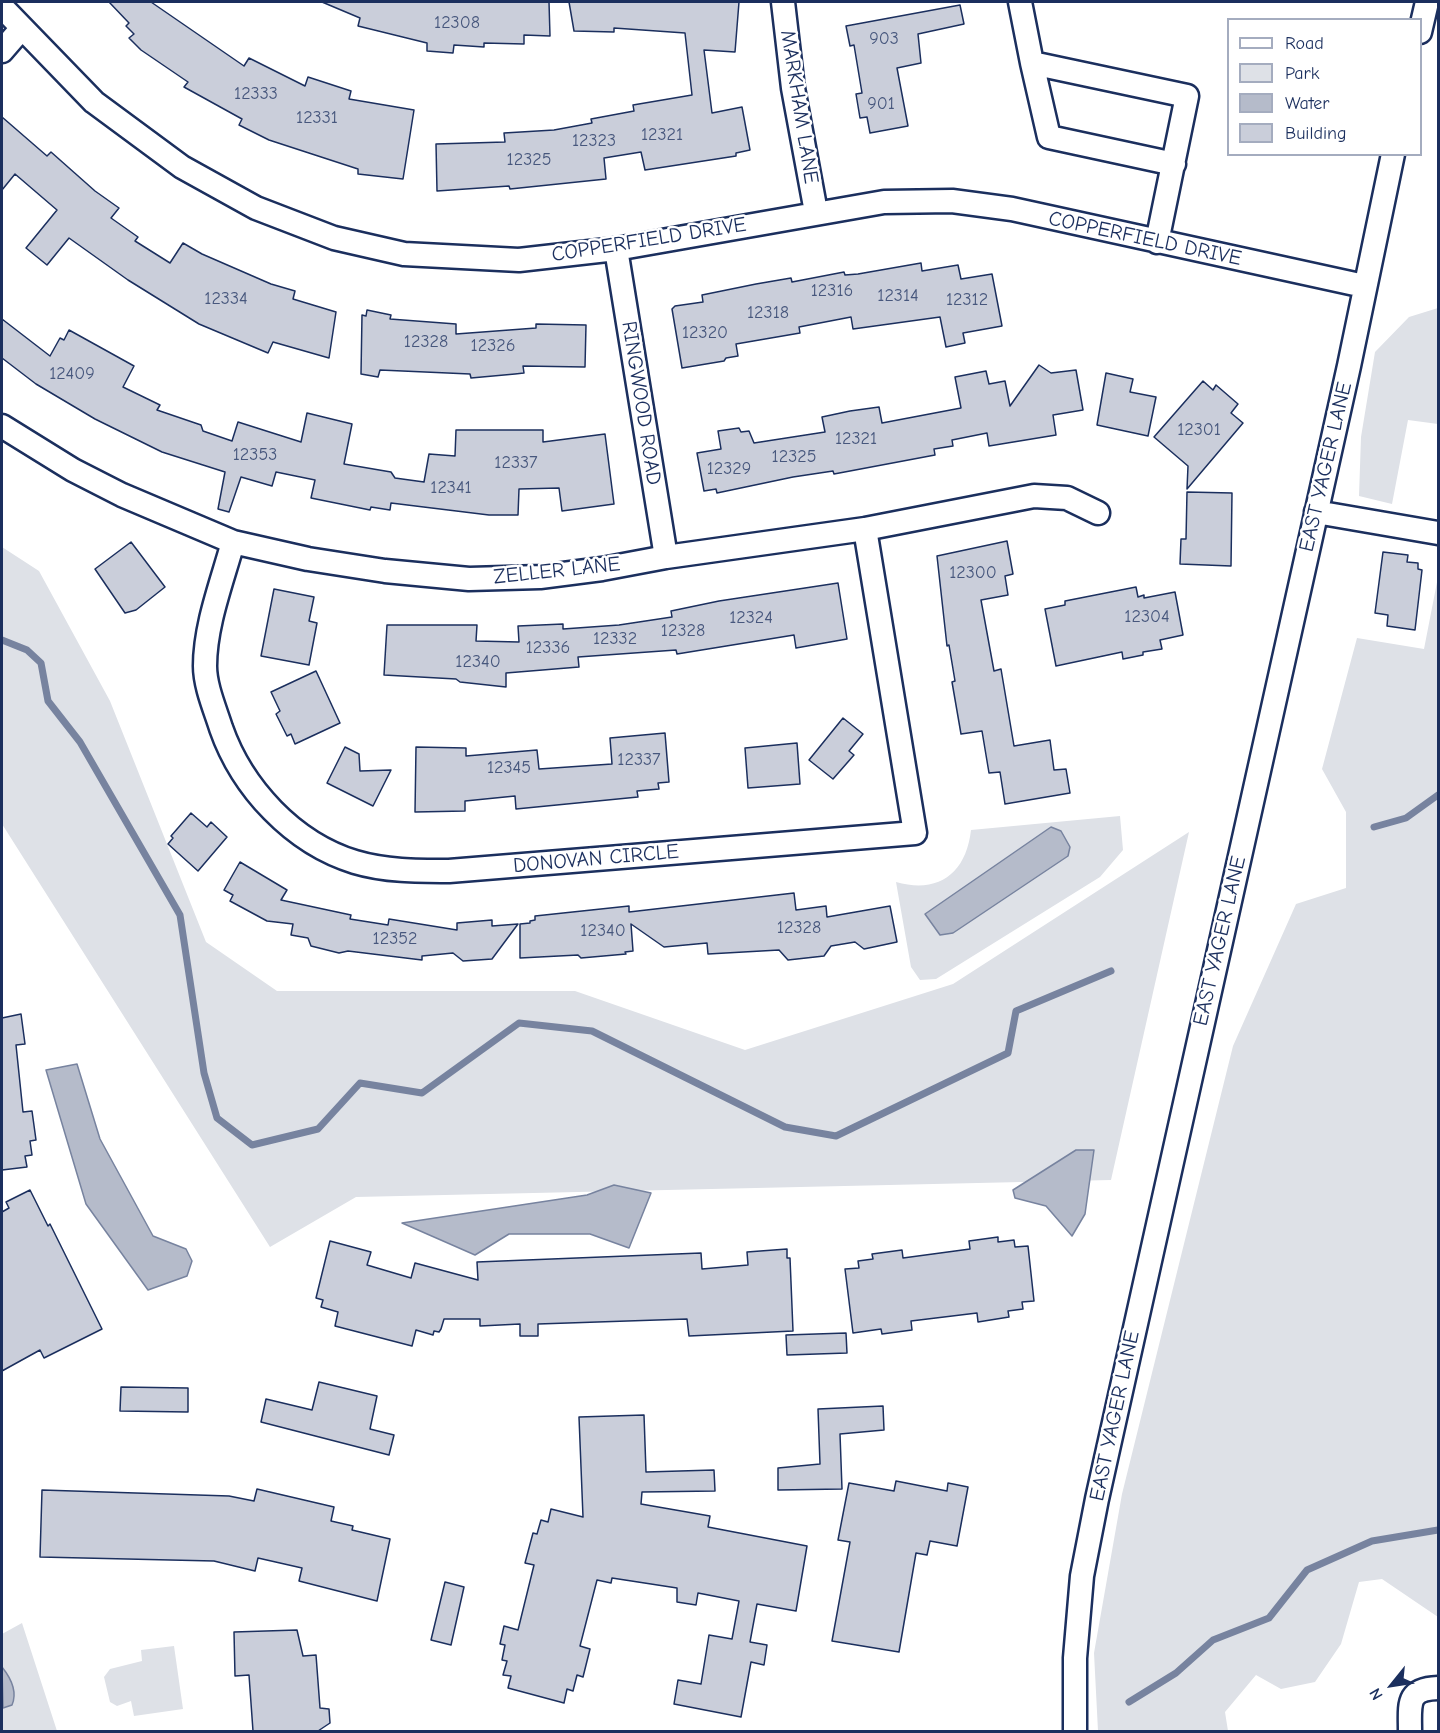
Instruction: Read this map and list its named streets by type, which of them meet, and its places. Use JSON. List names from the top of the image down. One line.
{"streets":{"street":["MARKHAM LANE","COPPERFIELD DRIVE","RINGWOOD ROAD","EAST YAGER LANE","ZELLER LANE","DONOVAN CIRCLE"]},"crossings":[["MARKHAM LANE","COPPERFIELD DRIVE"],["COPPERFIELD DRIVE","RINGWOOD ROAD"],["COPPERFIELD DRIVE","EAST YAGER LANE"],["RINGWOOD ROAD","ZELLER LANE"],["ZELLER LANE","DONOVAN CIRCLE"]],"house_numbers":["12308","903","12333","901","12331","12321","12323","12325","12316","12314","12334","12312","12318","12320","12328","12326","12409","12301","12321","12353","12325","12337","12329","12341","12300","12304","12324","12328","12332","12336","12340","12337","12345","12328","12340","12352"],"legend":["Road","Park","Water","Building"],"north":"bottom left"}
